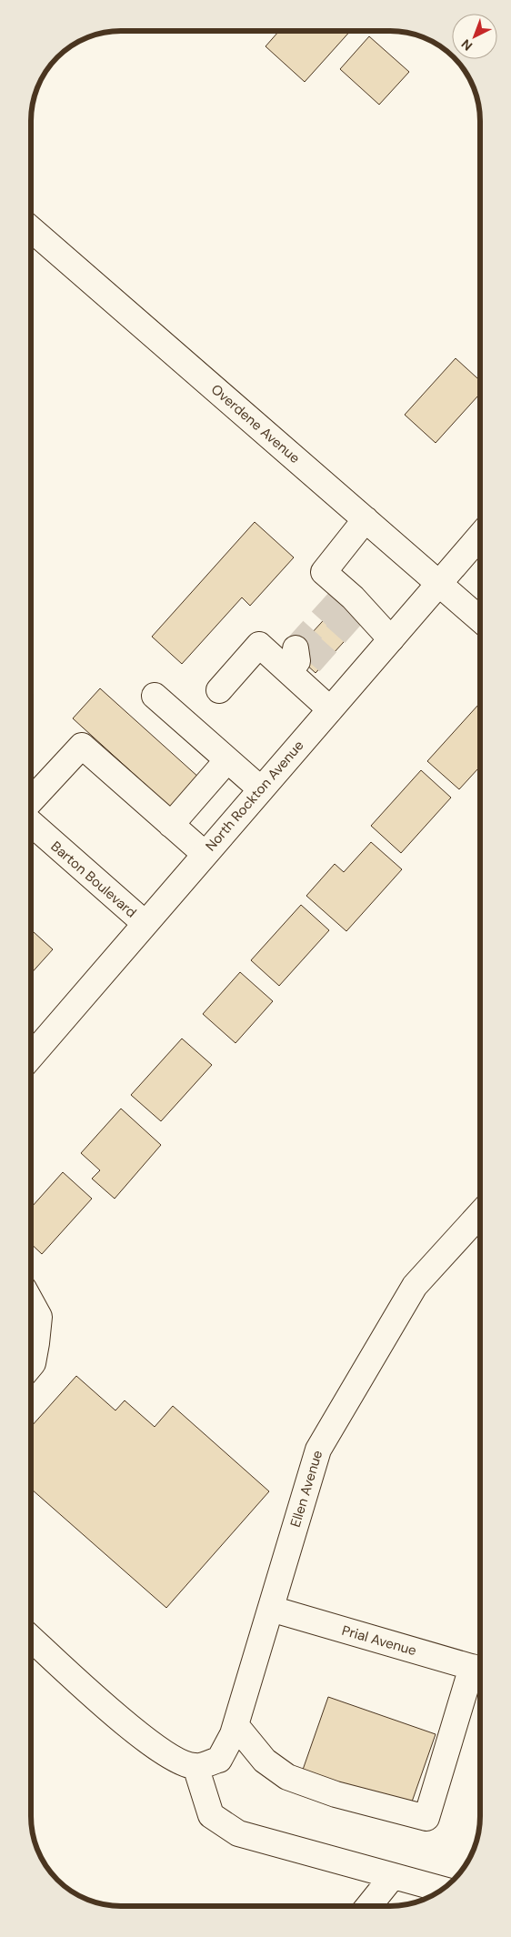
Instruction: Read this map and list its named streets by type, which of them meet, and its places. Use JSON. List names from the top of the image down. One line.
{"streets":{"street":["Overdene Avenue","North Rockton Avenue","Barton Boulevard","Ellen Avenue","Prial Avenue"]},"crossings":[["Overdene Avenue","North Rockton Avenue"],["North Rockton Avenue","Barton Boulevard"],["Ellen Avenue","Prial Avenue"]],"north":"bottom left"}
